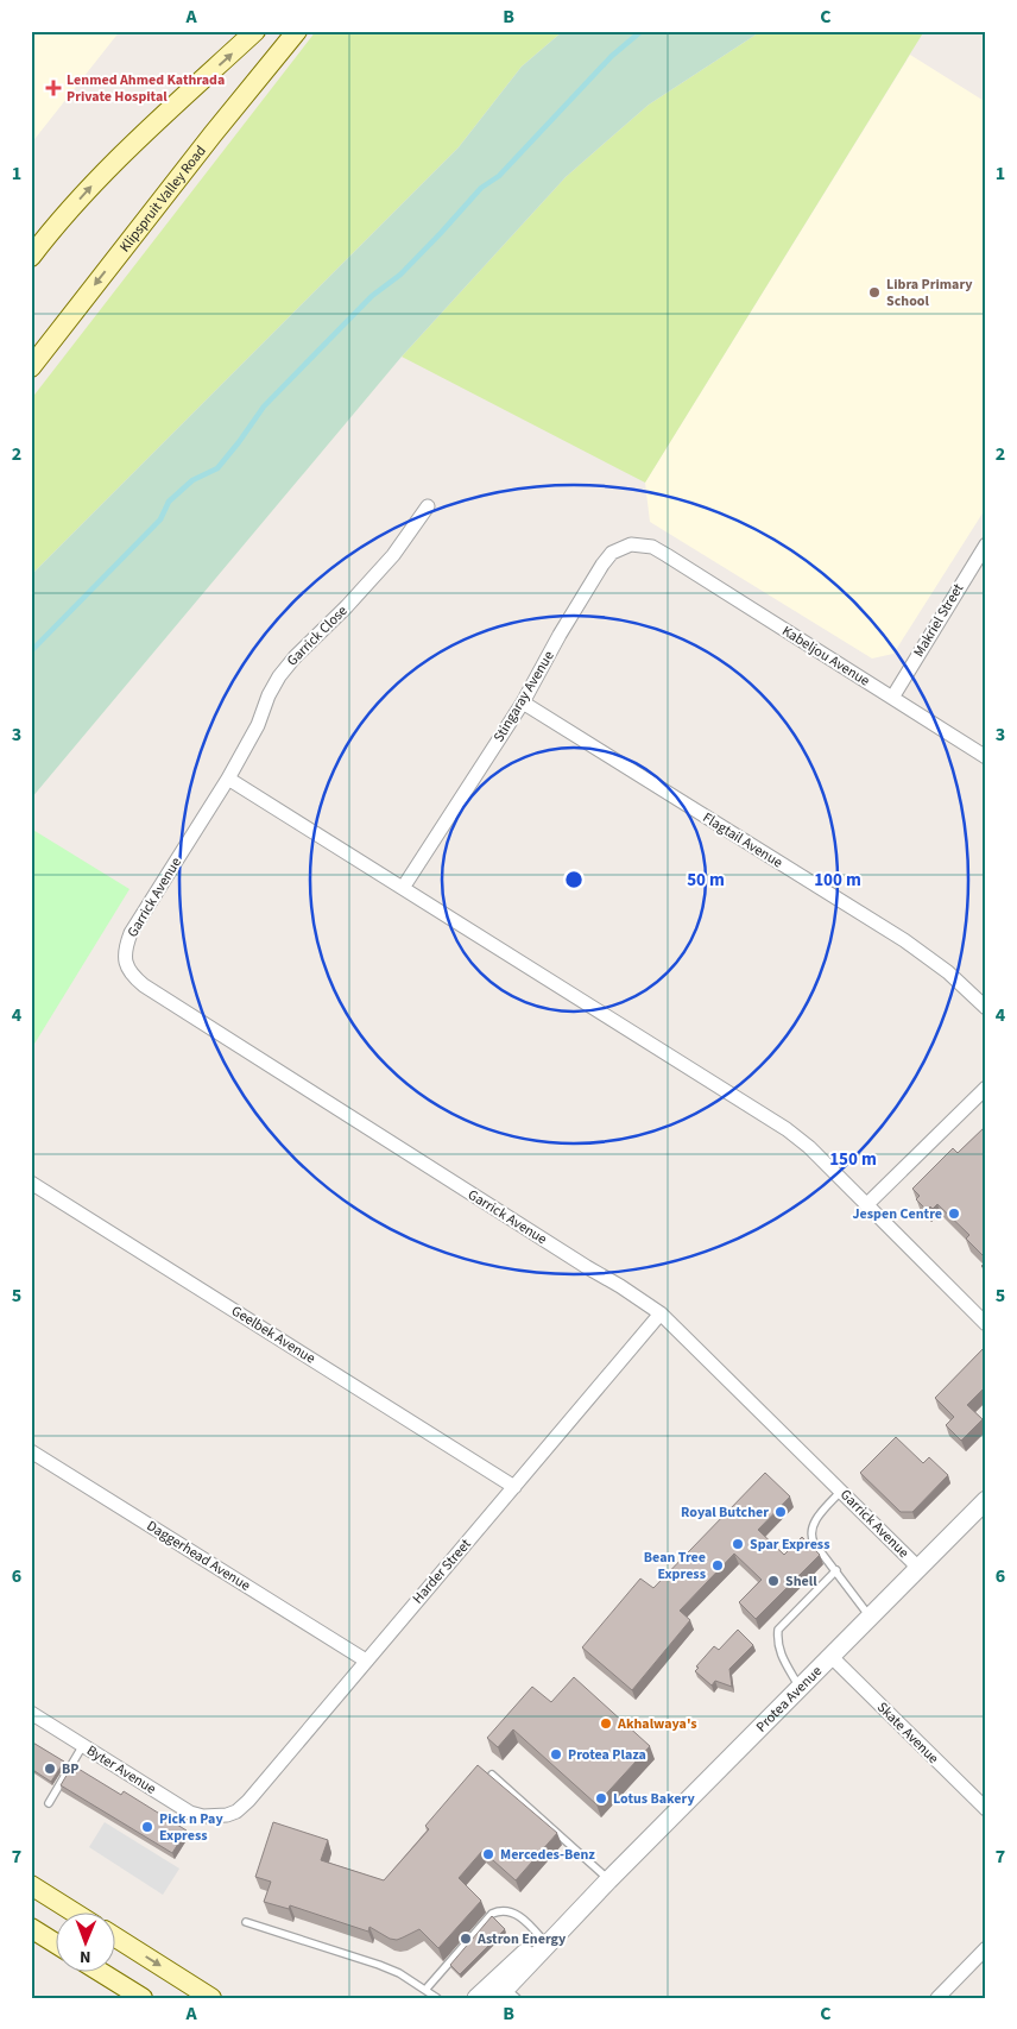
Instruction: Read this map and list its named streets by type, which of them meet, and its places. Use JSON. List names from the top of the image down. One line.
{"streets":{"main road":["Klipspruit Valley Road"],"street":["Makriel Street","Garrick Close","Kabeljou Avenue","Stingaray Avenue","Flagtail Avenue","Garrick Avenue","Geelbek Avenue","Daggerhead Avenue","Harder Street","Protea Avenue","Skate Avenue","Byter Avenue"]},"crossings":[["Makriel Street","Kabeljou Avenue"],["Garrick Close","Garrick Avenue"],["Kabeljou Avenue","Stingaray Avenue"],["Stingaray Avenue","Flagtail Avenue"],["Garrick Avenue","Harder Street"],["Garrick Avenue","Protea Avenue"],["Geelbek Avenue","Harder Street"],["Daggerhead Avenue","Harder Street"],["Harder Street","Byter Avenue"],["Protea Avenue","Skate Avenue"]],"places":{"health":["Lenmed Ahmed Kathrada Private Hospital"],"other":["Libra Primary School","Jespen Centre","Royal Butcher","Spar Express","Bean Tree Express","Shell","Akhalwaya's","Protea Plaza","BP","Lotus Bakery","Pick n Pay Express","Mercedes-Benz","Astron Energy"]},"north":"bottom","grid":{"columns":["A","B","C"],"rows":["1","2","3","4","5","6","7"]},"rings":["50 m","100 m","150 m"]}
